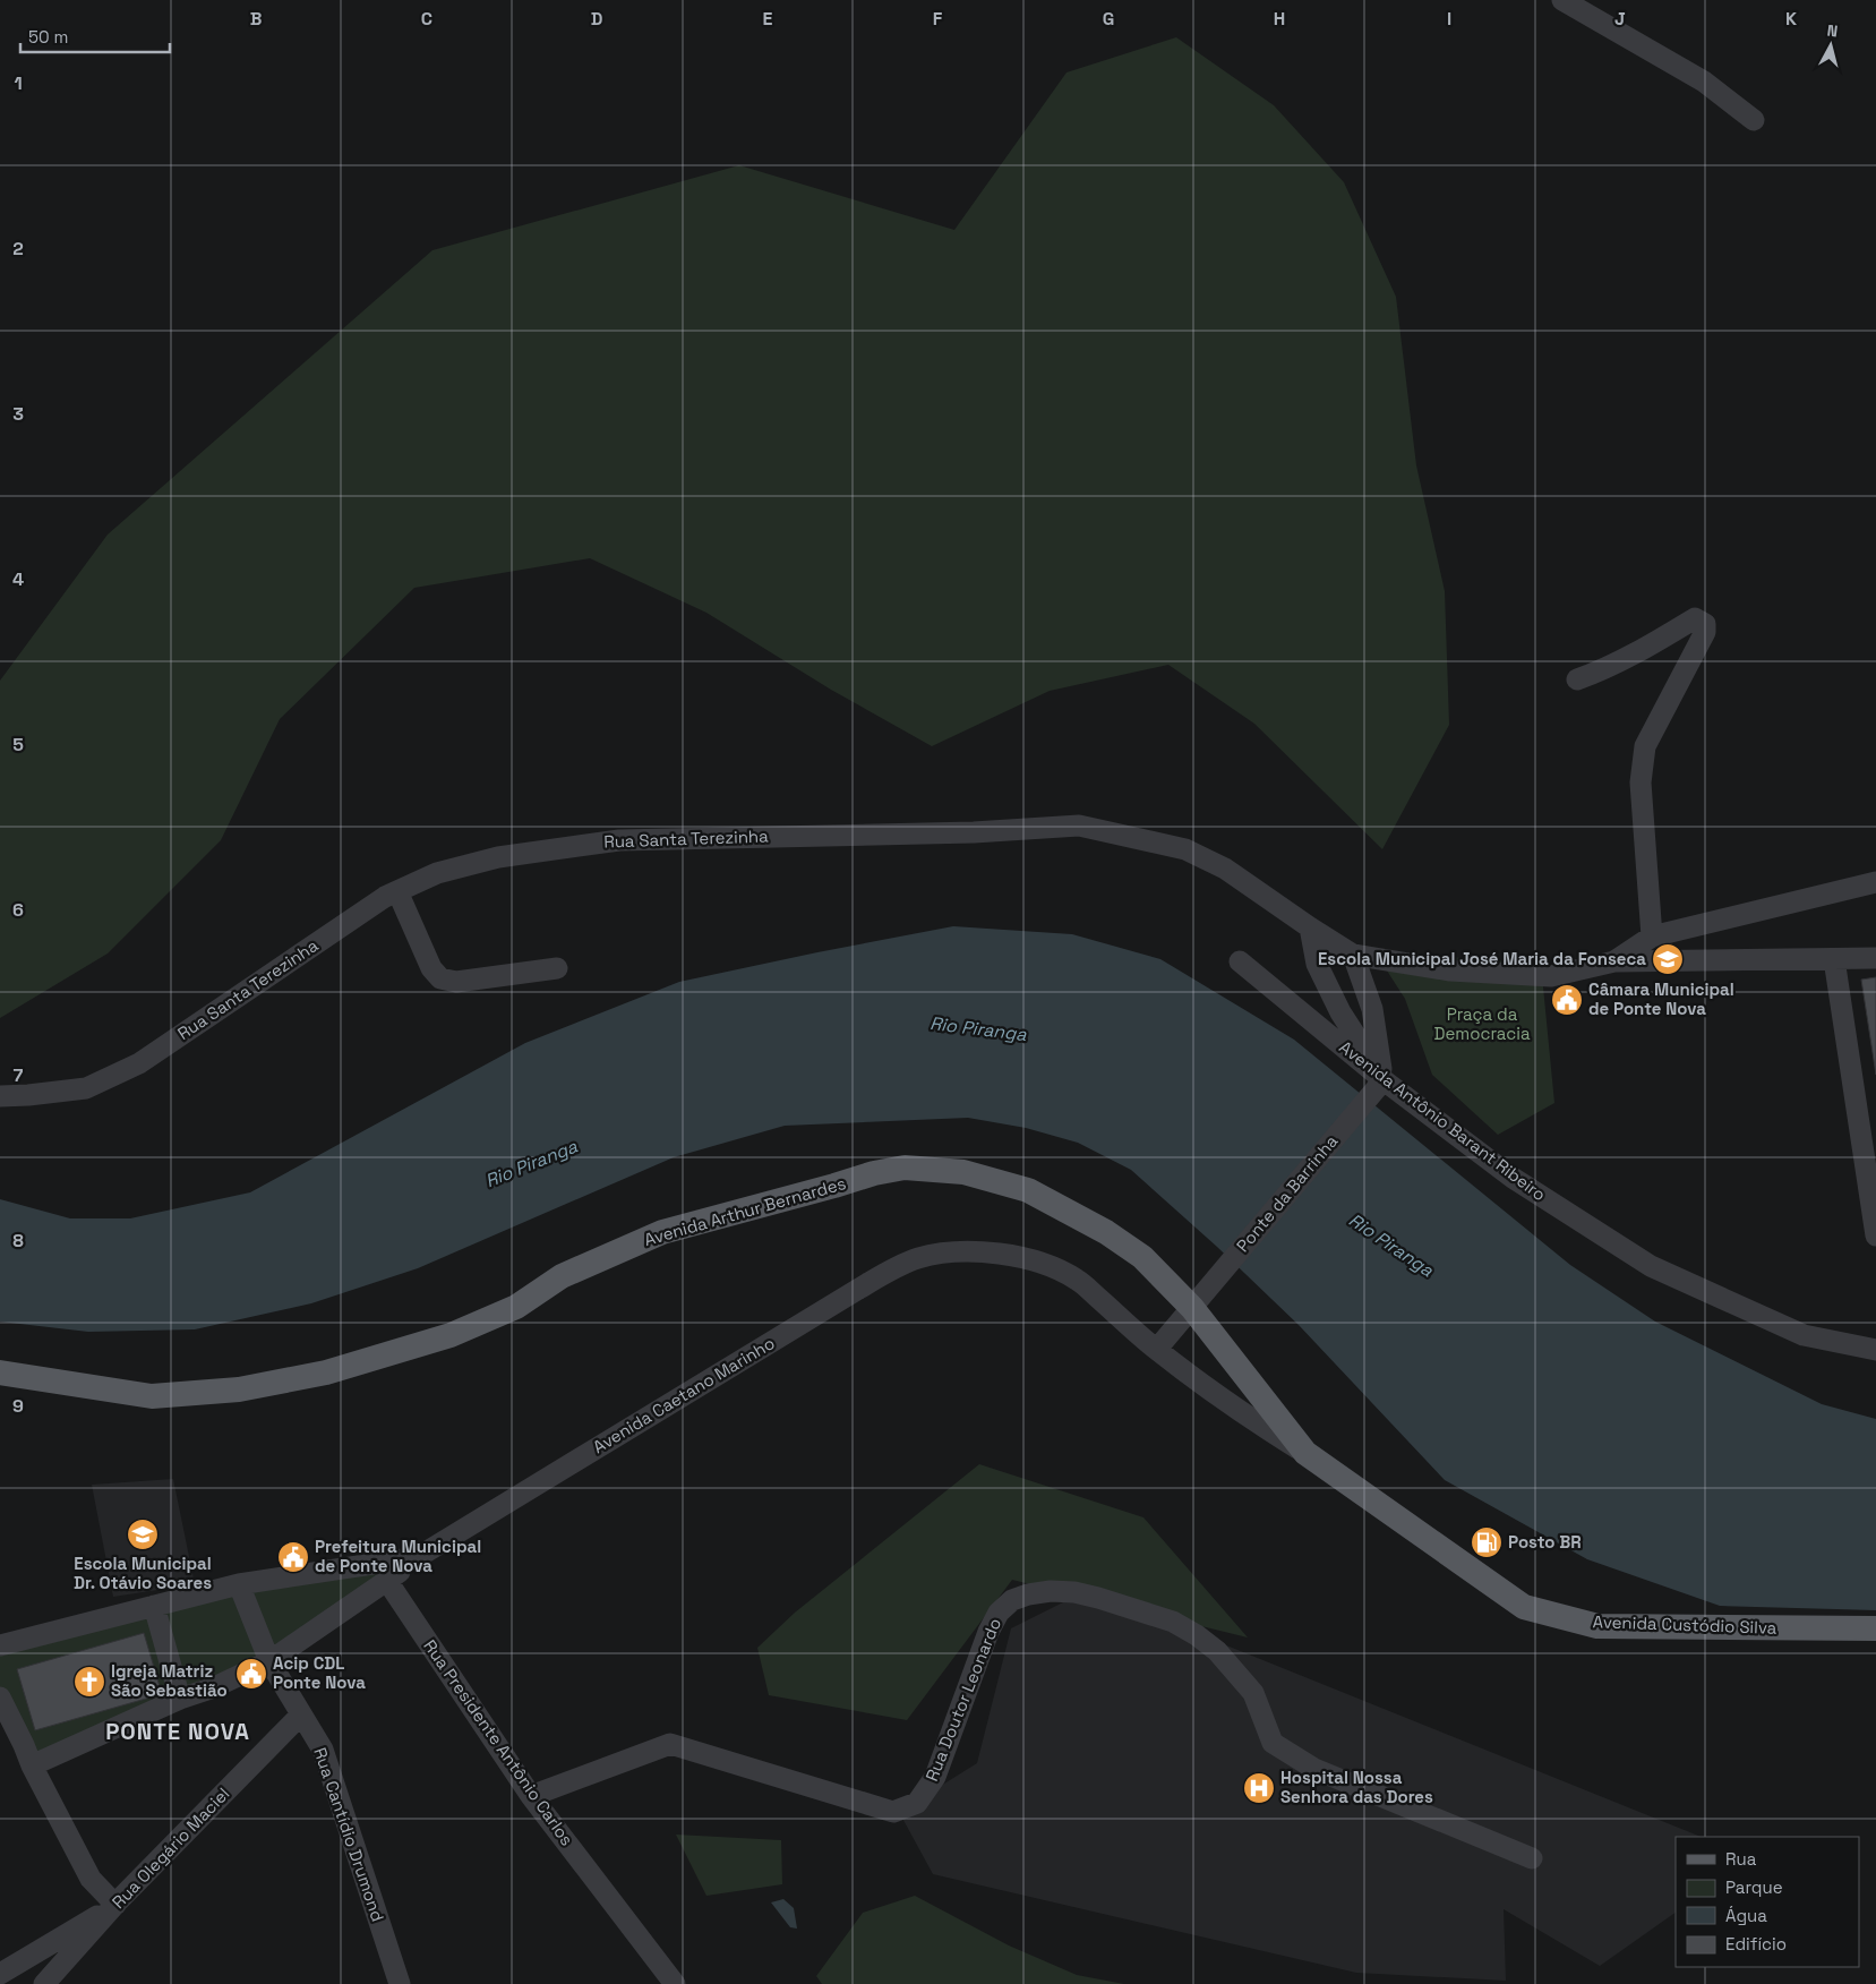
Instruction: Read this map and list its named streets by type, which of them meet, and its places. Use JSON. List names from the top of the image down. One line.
{"streets":{"main road":["Avenida Arthur Bernardes","Avenida Custódio Silva"],"street":["Rua Santa Terezinha","Avenida Antônio Barant Ribeiro","Ponte da Barrinha","Avenida Caetano Marinho","Rua Doutor Leonardo","Rua Presidente Antônio Carlos","Rua Cantídio Drumond","Rua Olegário Maciel"]},"crossings":[["Avenida Antônio Barant Ribeiro","Ponte da Barrinha"],["Ponte da Barrinha","Avenida Arthur Bernardes"],["Ponte da Barrinha","Avenida Caetano Marinho"],["Avenida Arthur Bernardes","Avenida Caetano Marinho"],["Avenida Arthur Bernardes","Avenida Custódio Silva"],["Avenida Caetano Marinho","Avenida Custódio Silva"],["Avenida Caetano Marinho","Rua Cantídio Drumond"],["Rua Doutor Leonardo","Rua Presidente Antônio Carlos"],["Rua Cantídio Drumond","Rua Olegário Maciel"]],"districts":["PONTE NOVA"],"water":["Rio Piranga"],"parks":["Praça da Democracia"],"places":{"school or university":["Escola Municipal José Maria da Fonseca","Escola Municipal Dr. Otávio Soares"],"public building":["Câmara Municipal de Ponte Nova","Prefeitura Municipal de Ponte Nova","Acip CDL Ponte Nova"],"fuel station":["Posto BR"],"church":["Igreja Matriz São Sebastião"],"hospital":["Hospital Nossa Senhora das Dores"]},"legend":["Rua","Parque","Água","Edifício"],"scale_bar":"50 m","north":"top","grid":{"columns":["B","C","D","E","F","G","H","I","J","K"],"rows":["1","2","3","4","5","6","7","8","9"]}}
